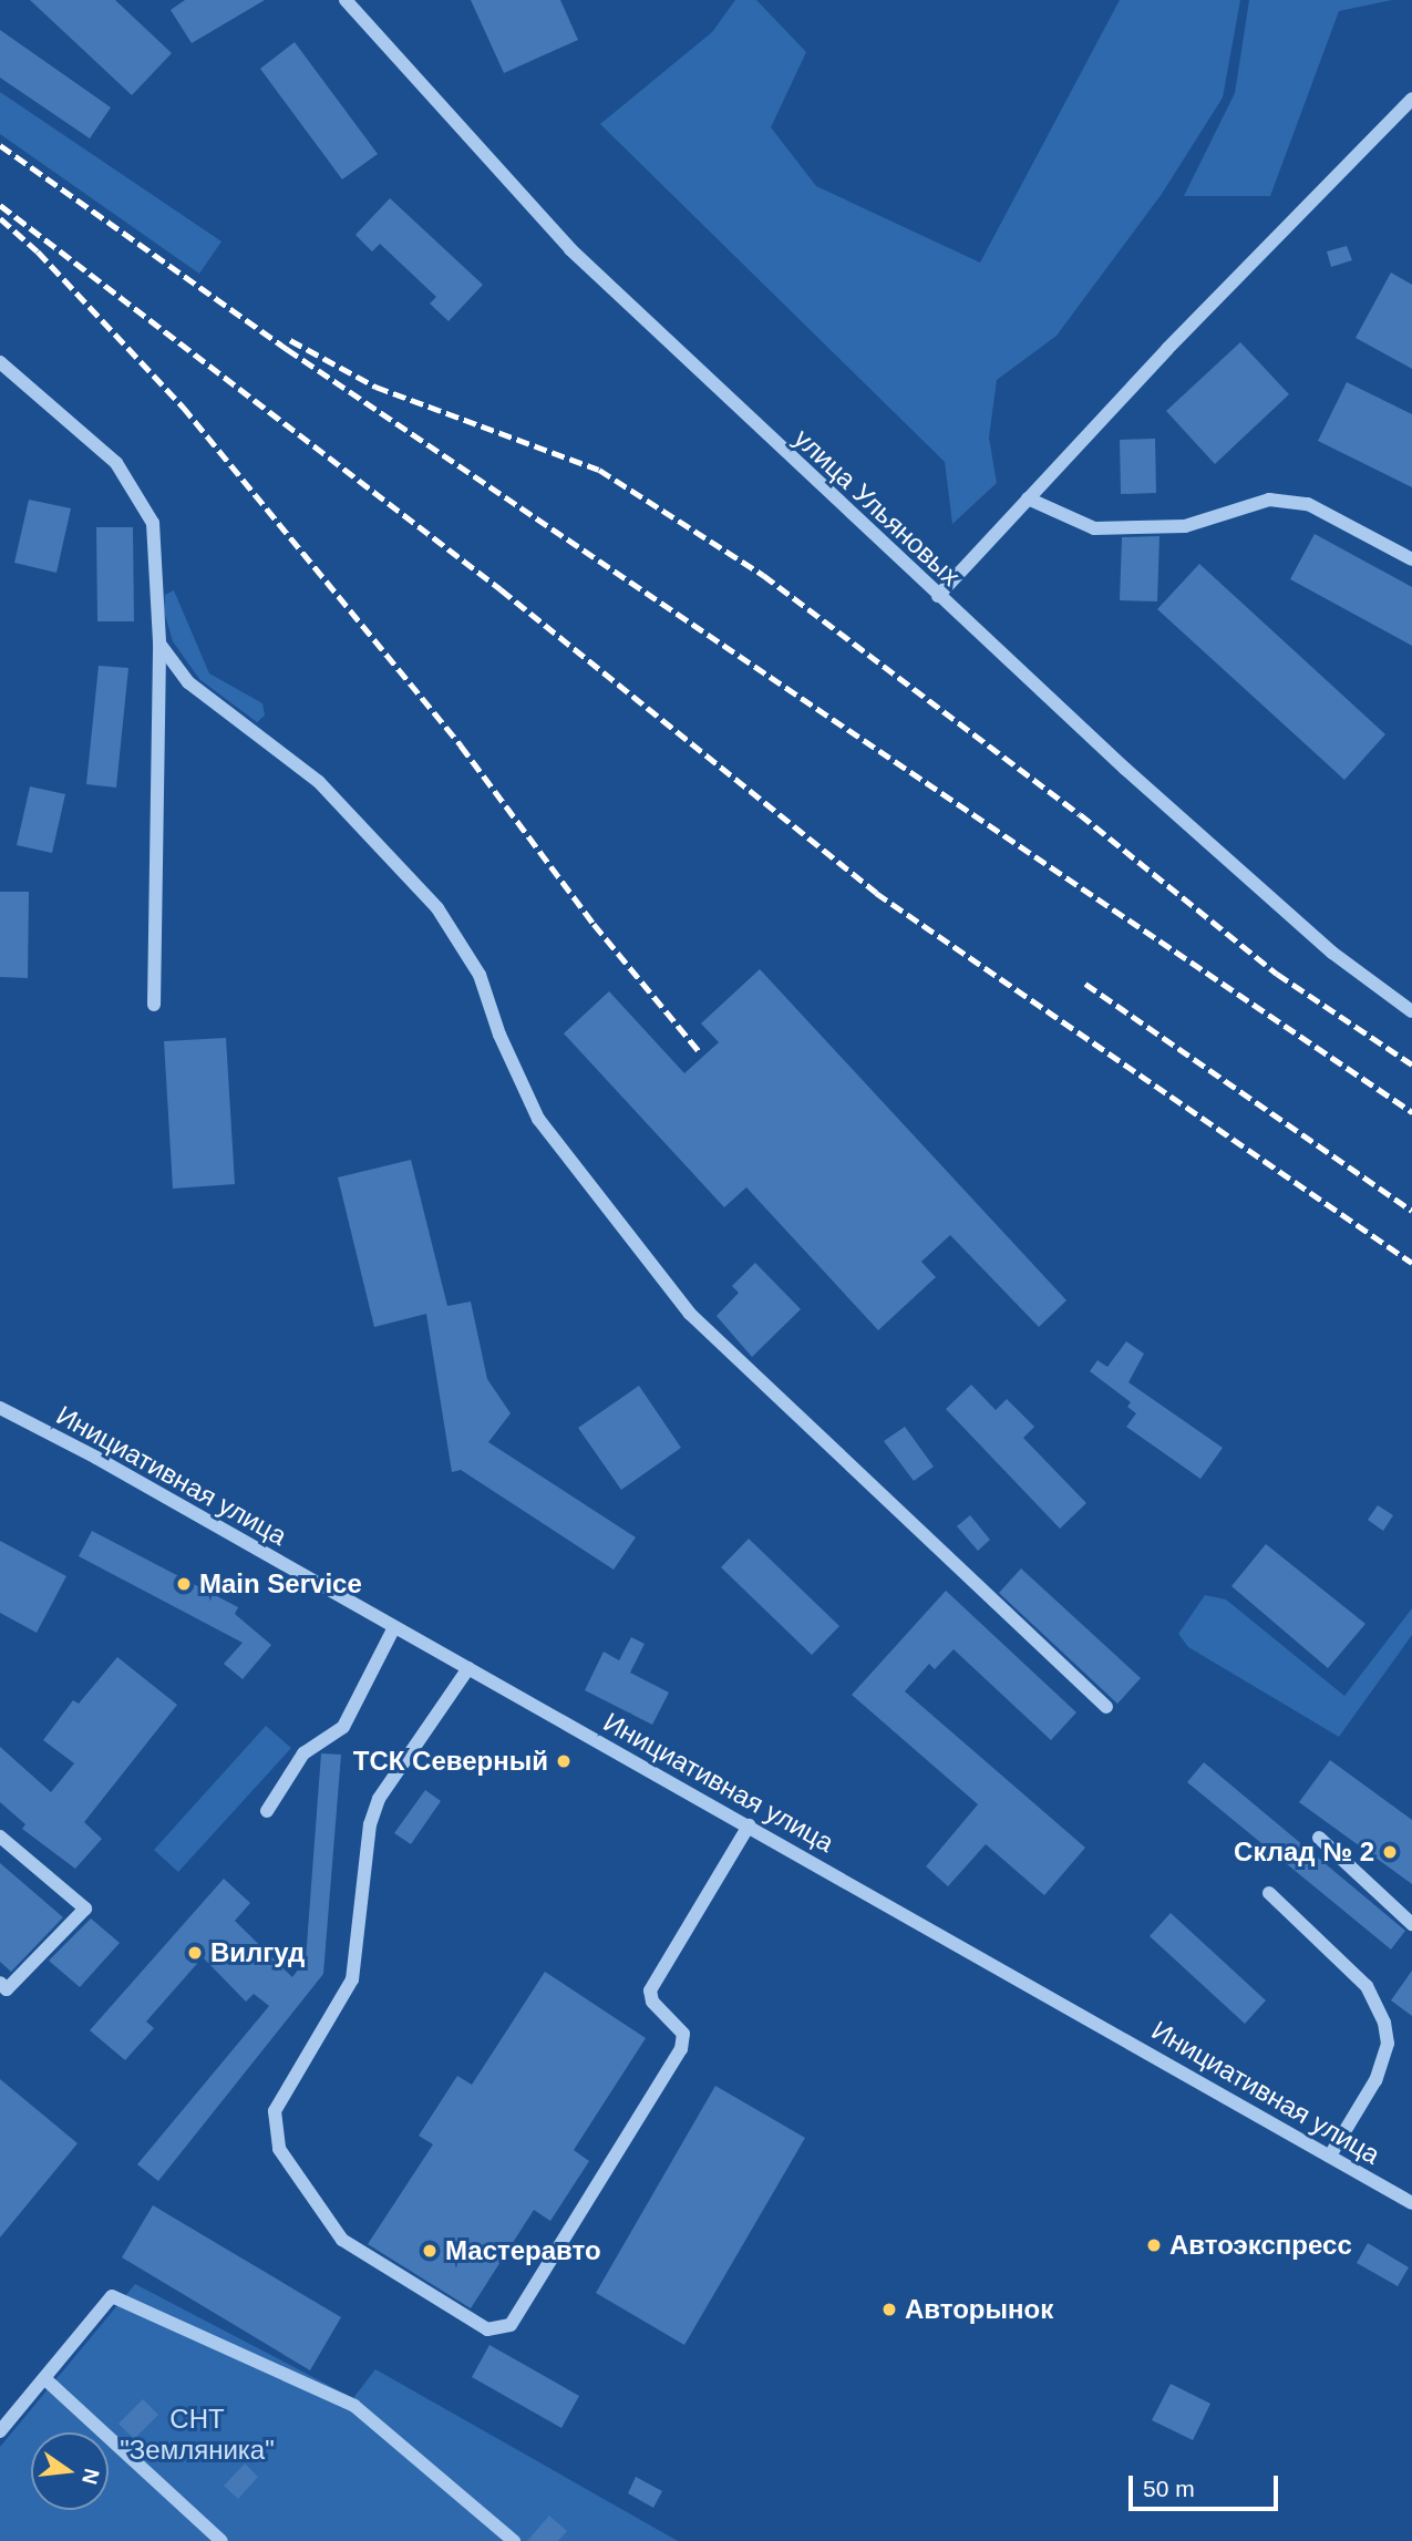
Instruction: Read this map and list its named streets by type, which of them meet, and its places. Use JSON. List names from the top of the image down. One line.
{"streets":{"street":["улица Ульяновых","Инициативная улица"]},"parks":["СНТ \"Земляника\""],"places":["Main Service","ТСК Северный","Склад № 2","Вилгуд","Автоэкспресс","Мастеравто","Авторынок"],"scale_bar":"50 m","north":"right"}
